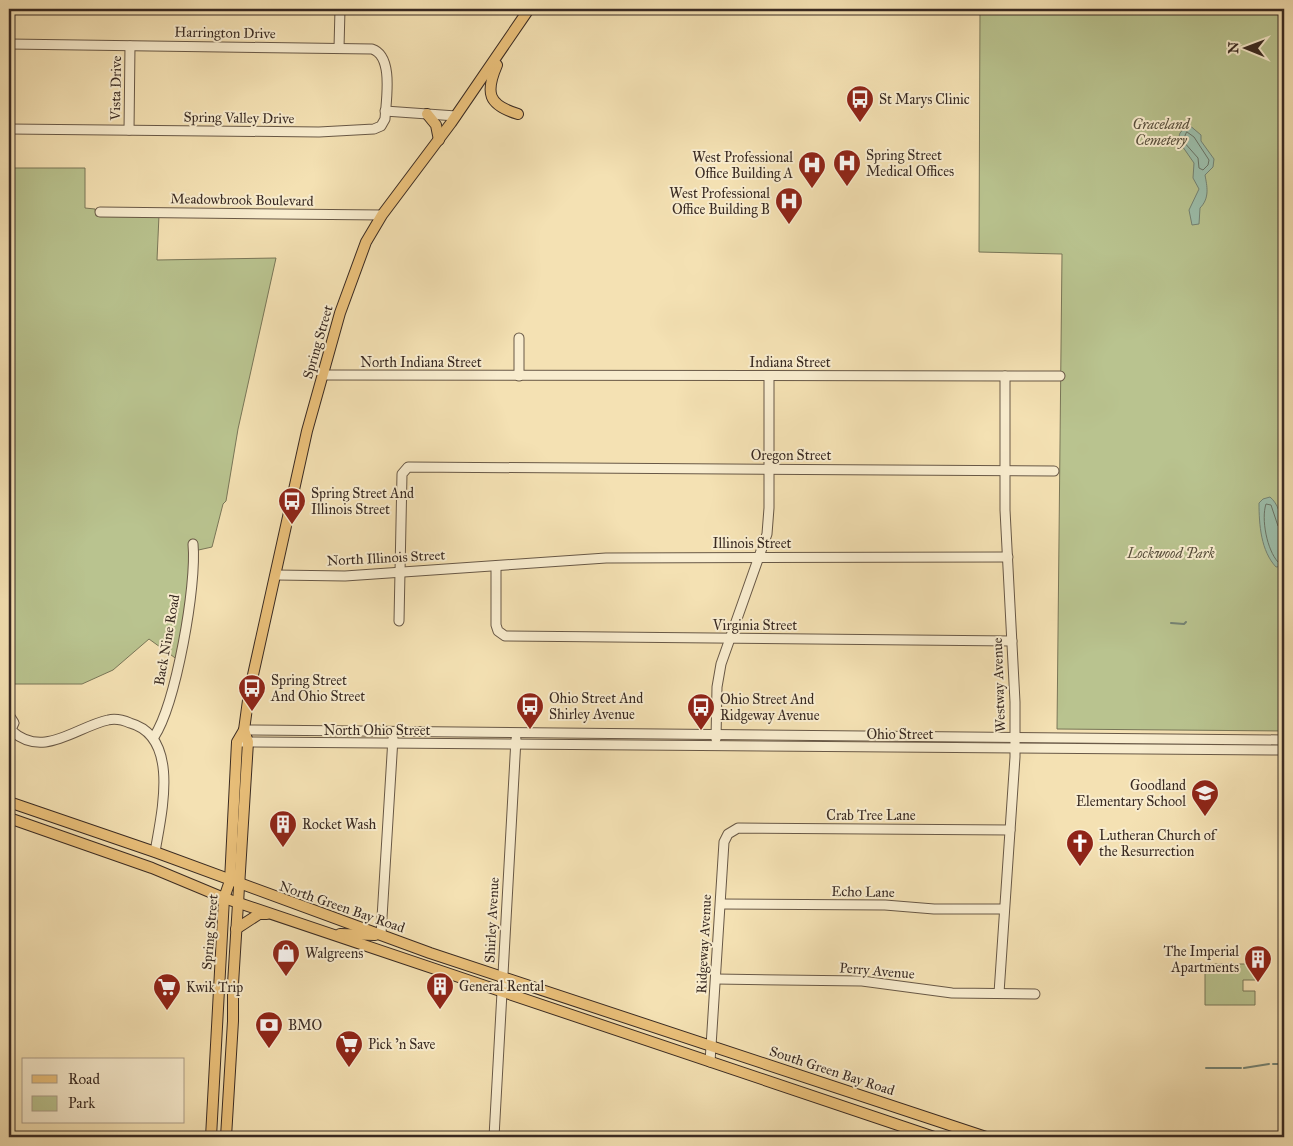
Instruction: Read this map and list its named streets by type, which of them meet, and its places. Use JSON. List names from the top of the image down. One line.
{"streets":{"main road":["Spring Street","North Green Bay Road","South Green Bay Road"],"street":["Harrington Drive","Vista Drive","Spring Valley Drive","Meadowbrook Boulevard","North Indiana Street","Indiana Street","Oregon Street","Illinois Street","North Illinois Street","Virginia Street","Back Nine Road","Westway Avenue","North Ohio Street","Ohio Street","Crab Tree Lane","Echo Lane","Shirley Avenue","Ridgeway Avenue","Perry Avenue"]},"crossings":[["Harrington Drive","Vista Drive"],["Harrington Drive","Spring Valley Drive"],["Vista Drive","Spring Valley Drive"],["Meadowbrook Boulevard","Spring Street"],["Spring Street","North Indiana Street"],["Spring Street","North Illinois Street"],["Spring Street","North Ohio Street"],["Spring Street","North Green Bay Road"],["North Indiana Street","Indiana Street"],["Indiana Street","Westway Avenue"],["Oregon Street","North Illinois Street"],["Oregon Street","Westway Avenue"],["Illinois Street","North Illinois Street"],["Illinois Street","Virginia Street"],["Illinois Street","Westway Avenue"],["North Illinois Street","Virginia Street"],["Virginia Street","Westway Avenue"],["Westway Avenue","Ohio Street"],["Westway Avenue","Crab Tree Lane"],["Westway Avenue","Echo Lane"],["Westway Avenue","Perry Avenue"],["North Ohio Street","Ohio Street"],["North Ohio Street","Shirley Avenue"],["Ohio Street","Shirley Avenue"],["Crab Tree Lane","Ridgeway Avenue"],["Echo Lane","Ridgeway Avenue"],["North Green Bay Road","Shirley Avenue"],["North Green Bay Road","Ridgeway Avenue"],["North Green Bay Road","South Green Bay Road"],["Ridgeway Avenue","Perry Avenue"],["Ridgeway Avenue","South Green Bay Road"]],"parks":["Graceland Cemetery","Lockwood Park"],"places":{"bus stop":["St Marys Clinic","Spring Street And Illinois Street","Spring Street And Ohio Street","Ohio Street And Shirley Avenue","Ohio Street And Ridgeway Avenue"],"hospital":["Spring Street Medical Offices","West Professional Office Building A","West Professional Office Building B"],"school or university":["Goodland Elementary School"],"building":["Rocket Wash","The Imperial Apartments","General Rental"],"church":["Lutheran Church of the Resurrection"],"shop":["Walgreens"],"supermarket":["Kwik Trip","Pick 'n Save"],"bank":["BMO"]},"legend":["Road","Park"],"north":"left"}
